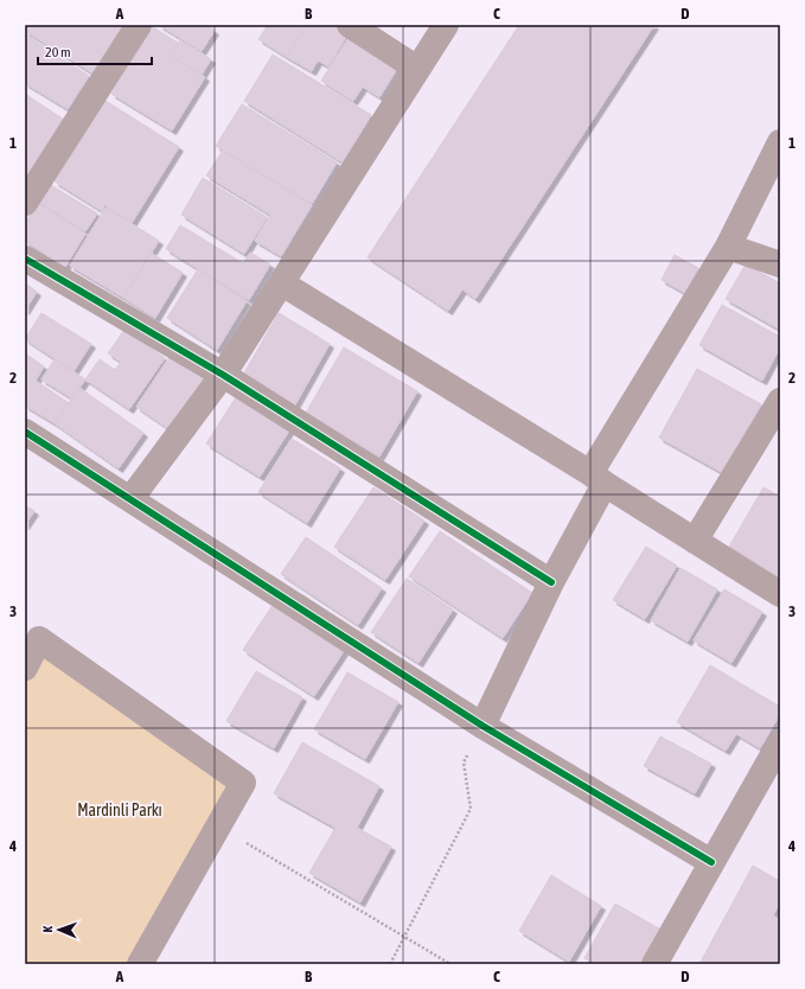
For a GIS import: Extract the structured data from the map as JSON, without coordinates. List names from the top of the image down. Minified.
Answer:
{"parks":["Mardinli Parkı"],"scale_bar":"20 m","north":"left","grid":{"columns":["A","B","C","D"],"rows":["1","2","3","4"]}}
